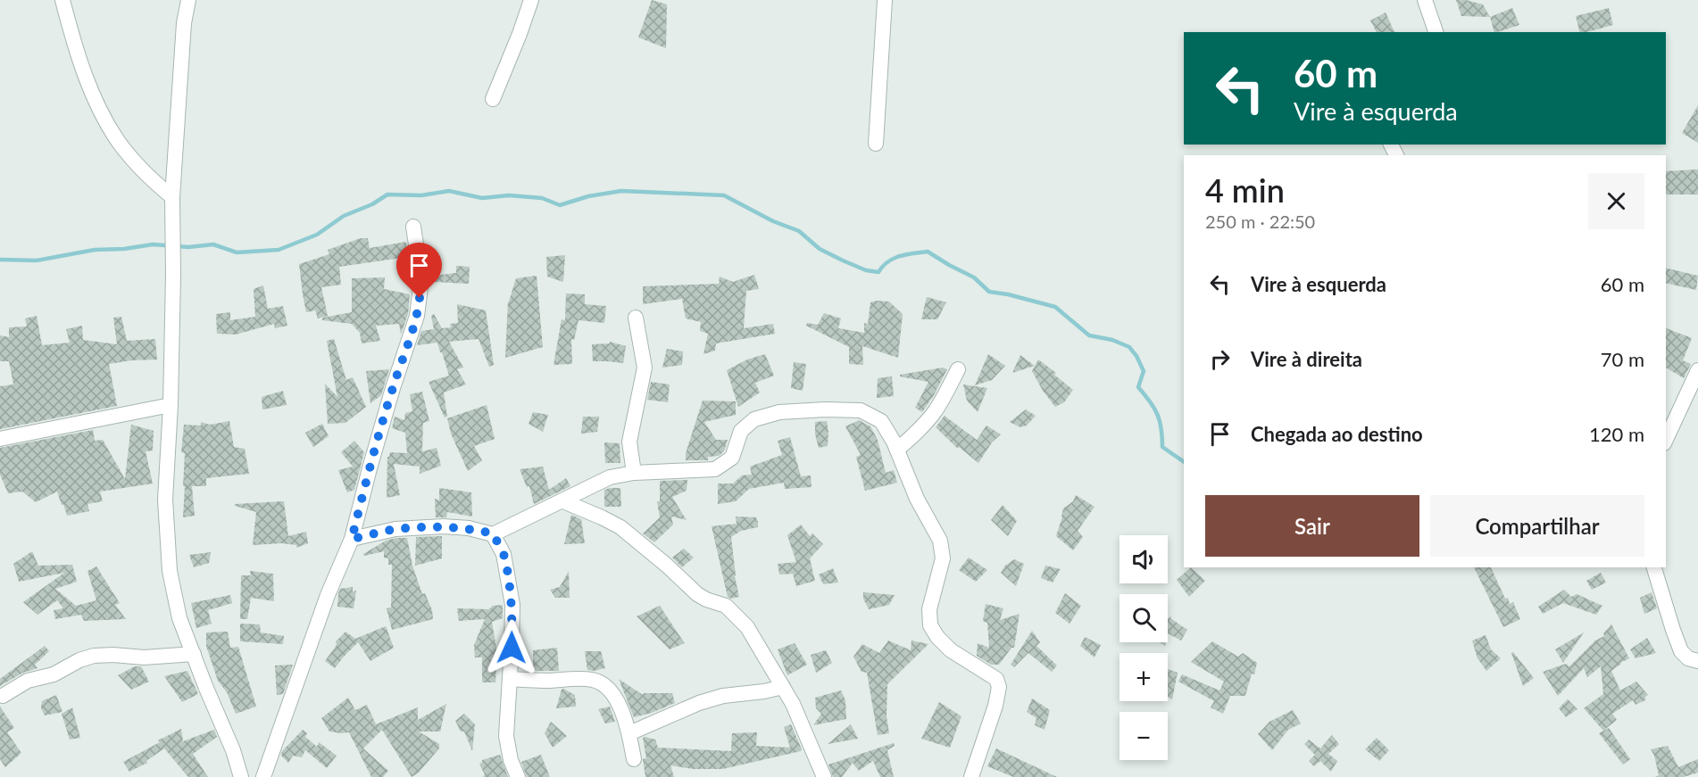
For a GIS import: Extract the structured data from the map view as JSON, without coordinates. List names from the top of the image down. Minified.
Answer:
{"page":{"turn":["60 m","Vire à esquerda"],"heading":["4 min","250 m · 22:50"],"list":[{"name":"Vire à esquerda","value":"60 m"},{"name":"Vire à direita","value":"70 m"},{"name":"Chegada ao destino","value":"120 m"}],"buttons":["Sair","Compartilhar"],"map_buttons":["+","−"]}}
